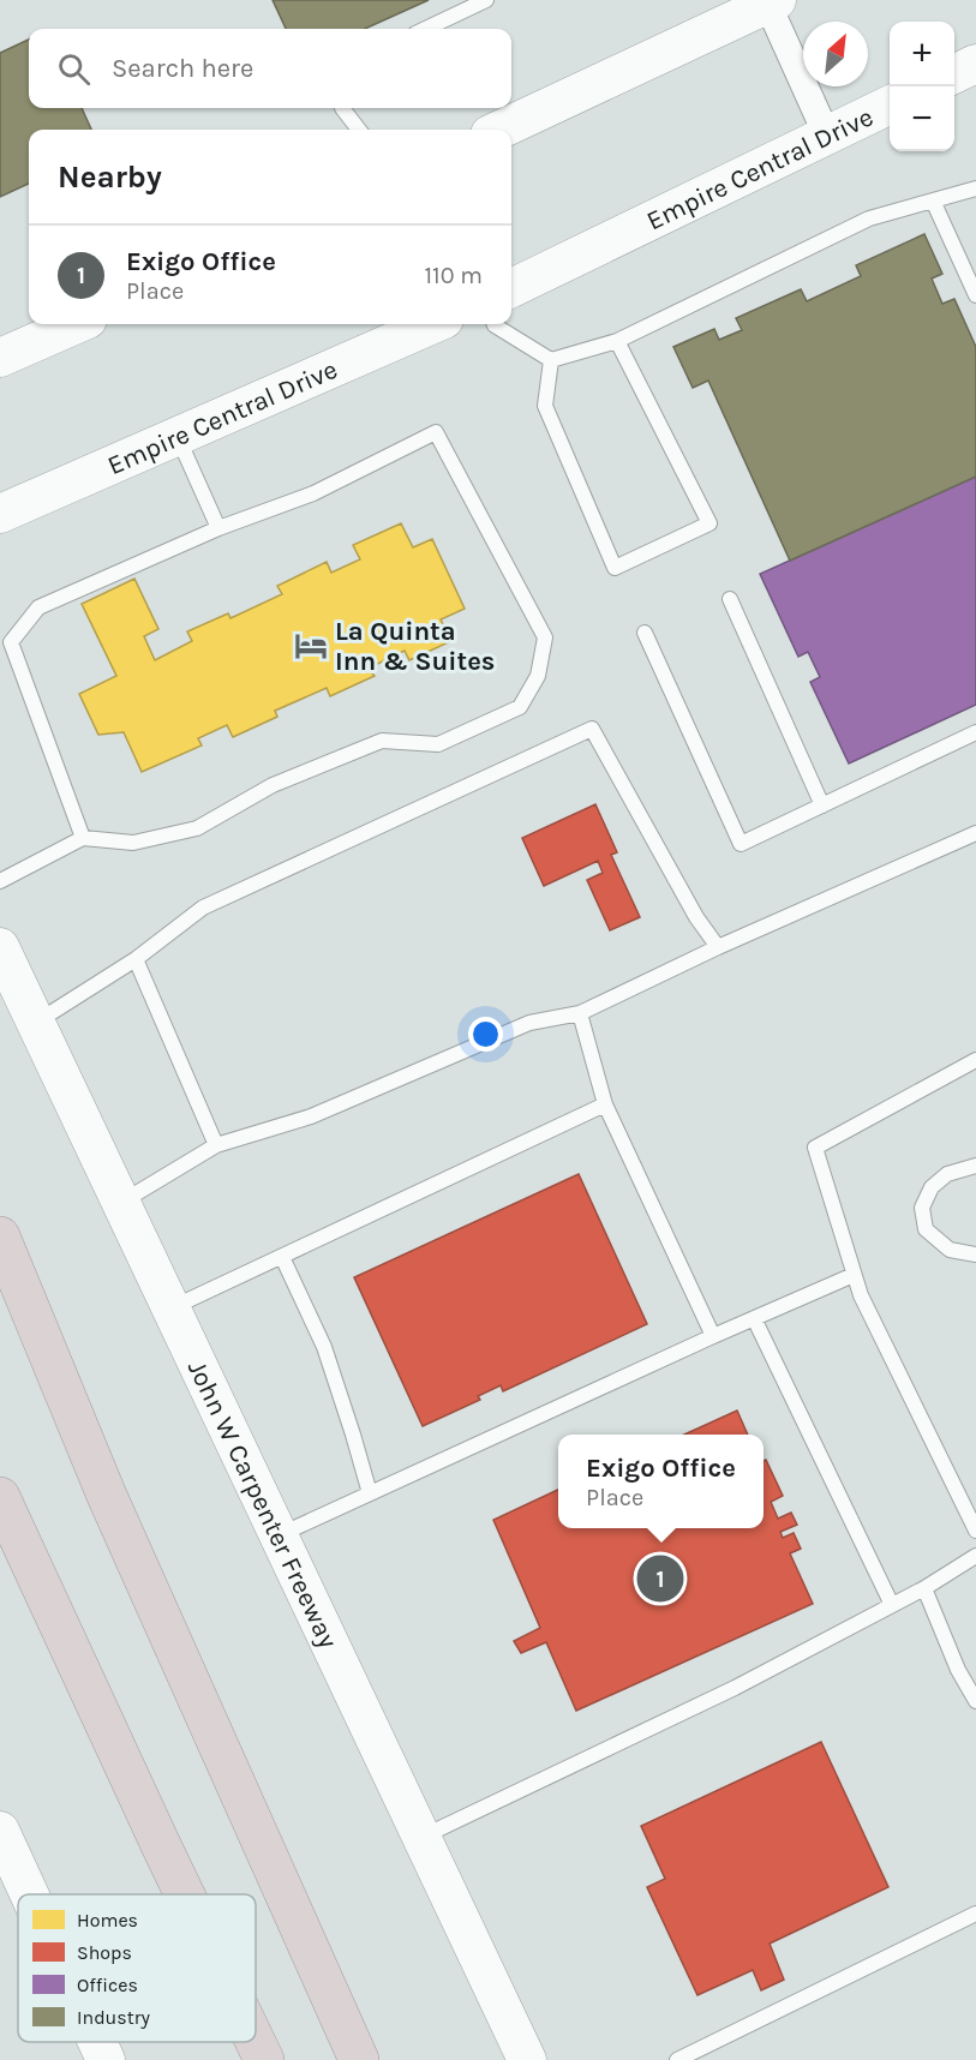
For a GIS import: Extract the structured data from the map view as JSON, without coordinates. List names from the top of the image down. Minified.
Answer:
{"streets":{"main road":["Empire Central Drive","John W Carpenter Freeway"]},"places":{"hotel":["La Quinta Inn & Suites"]},"legend":["Homes","Shops","Offices","Industry"],"north":"top right","page":{"map_buttons":["+","−"],"search":"Search here","heading":"Nearby","list":[{"mark":"1","name":"Exigo Office","note":"Place","value":"110 m"}],"popup":["Exigo Office","Place"],"pins":"1"}}
